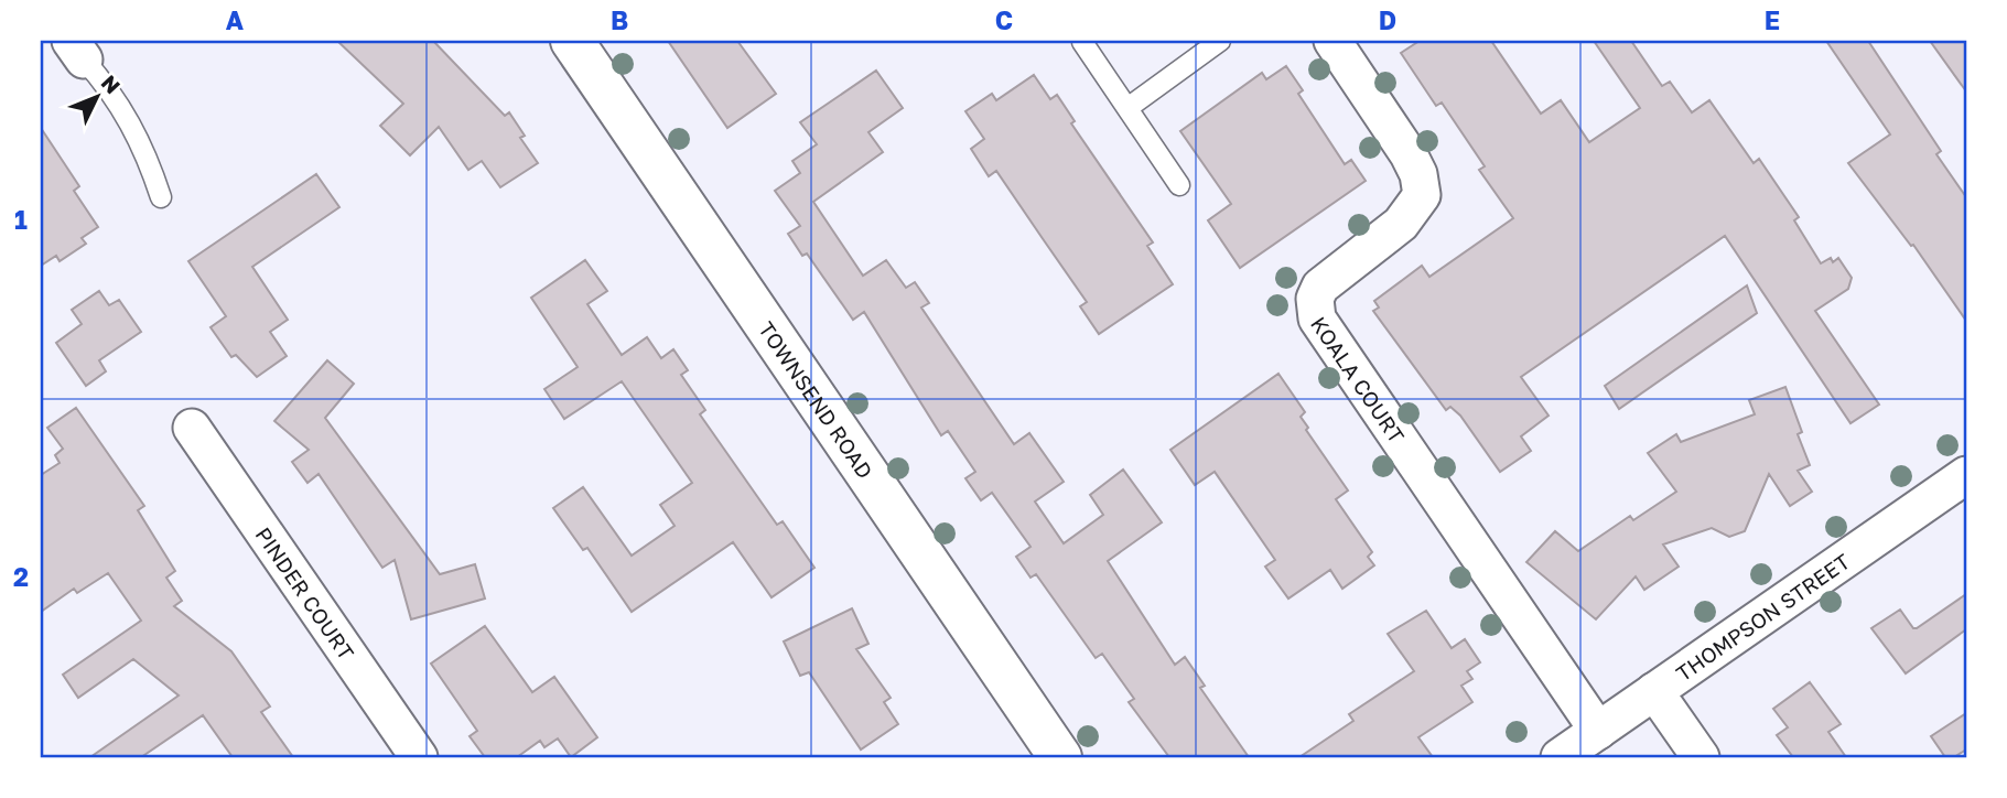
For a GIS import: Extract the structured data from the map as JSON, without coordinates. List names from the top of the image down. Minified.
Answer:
{"streets":{"main road":["TOWNSEND ROAD"],"street":["KOALA COURT","PINDER COURT","THOMPSON STREET"]},"crossings":[["KOALA COURT","THOMPSON STREET"]],"north":"top right","grid":{"columns":["A","B","C","D","E"],"rows":["1","2"]}}
